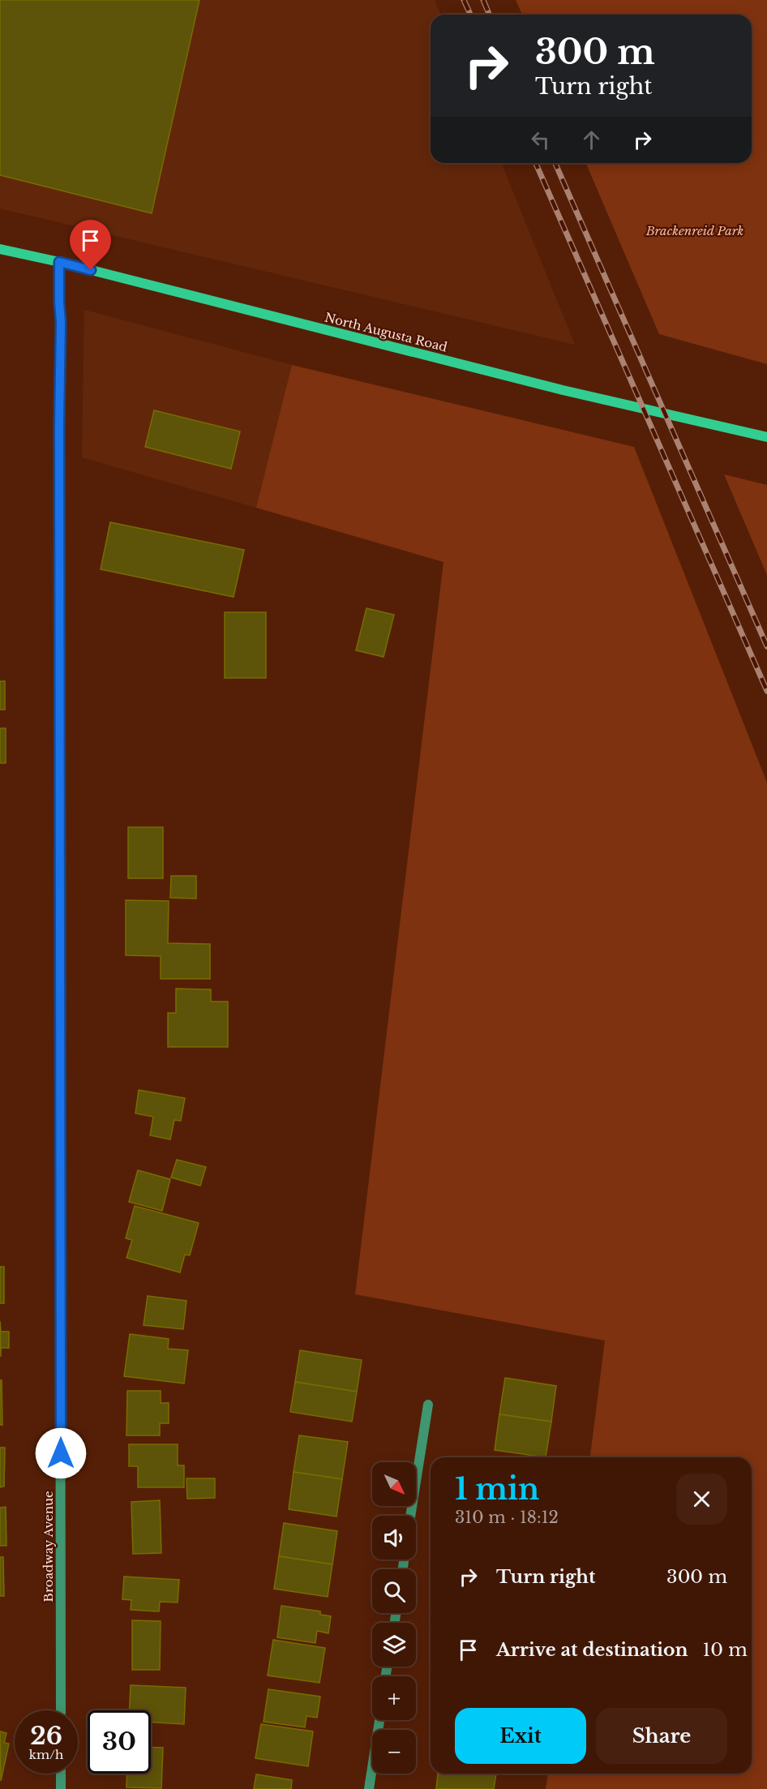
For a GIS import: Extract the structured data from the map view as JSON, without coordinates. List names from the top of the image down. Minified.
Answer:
{"streets":{"main road":["North Augusta Road"],"street":["Broadway Avenue"]},"crossings":[["North Augusta Road","Broadway Avenue"]],"parks":["Brackenreid Park"],"north":"bottom right","page":{"turn":["300 m","Turn right"],"heading":["1 min","310 m · 18:12"],"map_buttons":["+","−"],"list":[{"name":"Turn right","value":"300 m"},{"name":"Arrive at destination","value":"10 m"}],"buttons":["Exit","Share"],"speed":"26 km/h","limit":"30"}}
